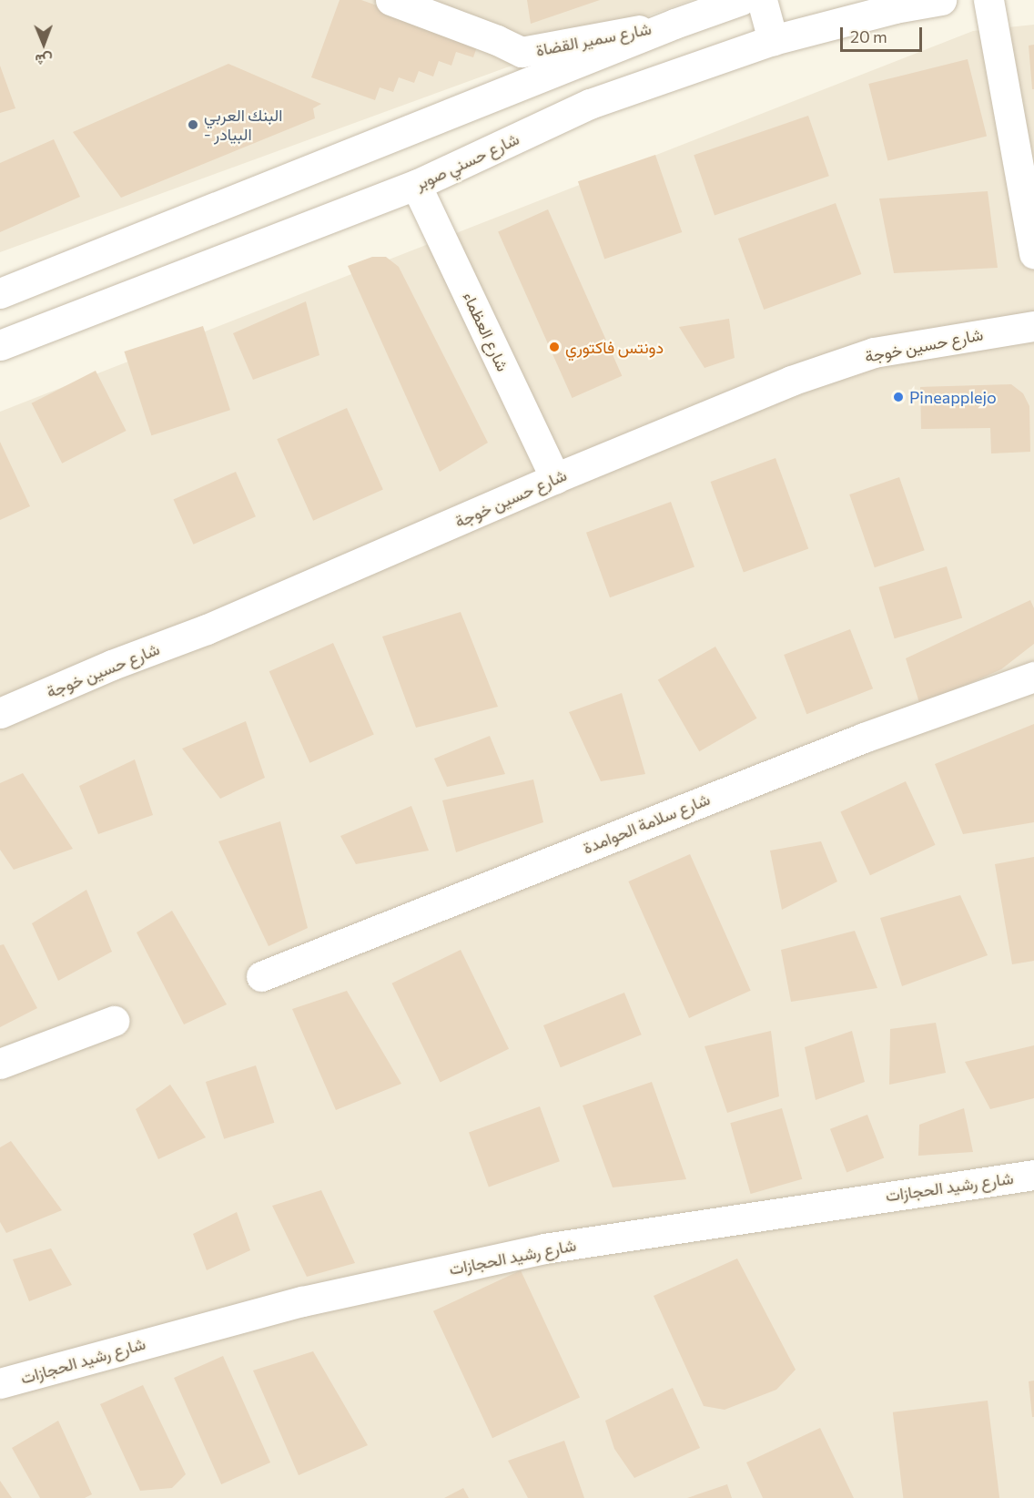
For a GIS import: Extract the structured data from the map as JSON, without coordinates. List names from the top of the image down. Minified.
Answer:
{"streets":{"street":["شارع سمير القضاة","شارع حسني صوبر","شارع العظماء","شارع حسين خوجة","شارع سلامة الحوامدة","شارع رشيد الحجازات"]},"crossings":[["شارع حسني صوبر","شارع العظماء"],["شارع العظماء","شارع حسين خوجة"]],"places":["البنك العربي - البيادر","دونتس فاكتوري","Pineapplejo"],"scale_bar":"20 m","north":"bottom"}
